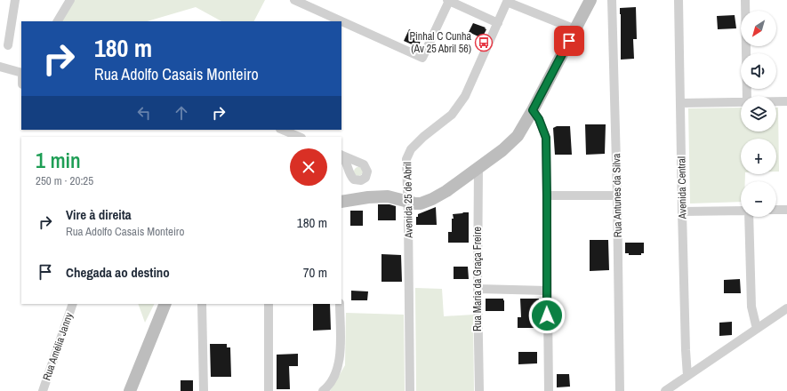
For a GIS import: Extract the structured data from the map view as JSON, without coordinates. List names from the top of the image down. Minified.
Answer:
{"streets":{"street":["Avenida Central","Rua Antunes da Silva","Avenida 25 de Abril","Rua Maria da Graça Freire","Rua Amélia Janny"]},"places":{"bus stop":["Pinhal C Cunha (Av 25 Abril 56)"]},"north":"bottom left","page":{"map_buttons":["+","−"],"turn":["180 m","Rua Adolfo Casais Monteiro"],"heading":["1 min","250 m · 20:25"],"list":[{"name":"Vire à direita","note":"Rua Adolfo Casais Monteiro","value":"180 m"},{"name":"Chegada ao destino","value":"70 m"}]}}
